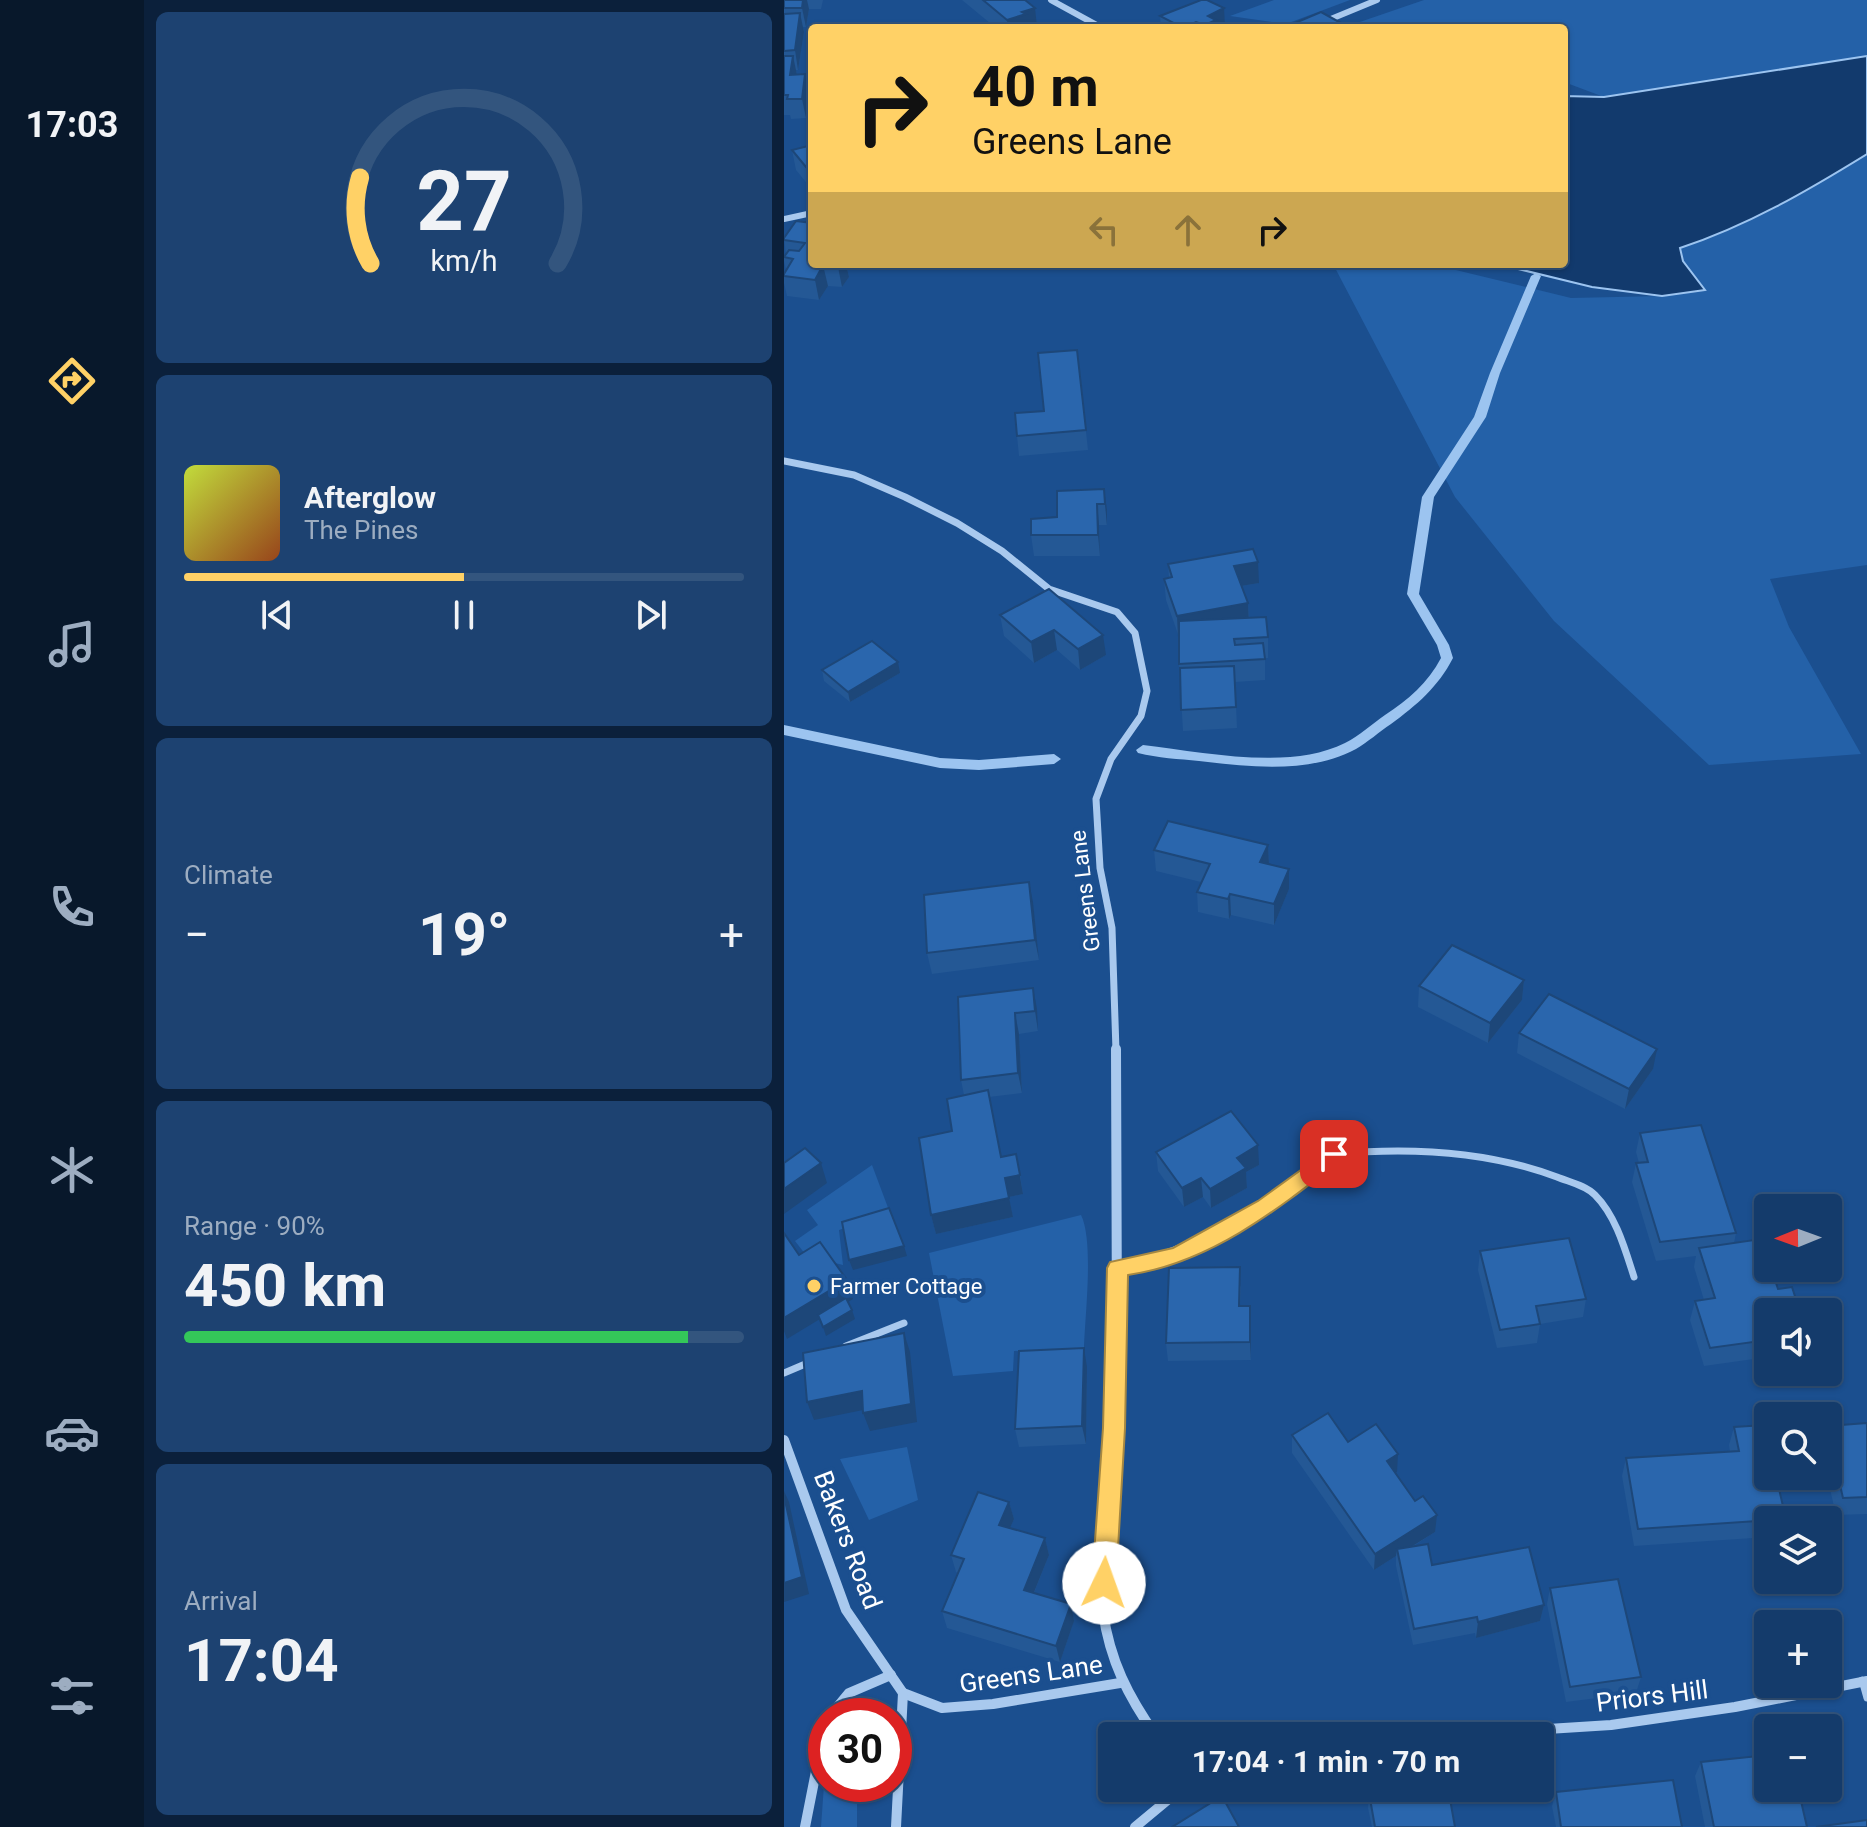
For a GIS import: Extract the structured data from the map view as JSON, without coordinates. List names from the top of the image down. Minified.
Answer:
{"streets":{"street":["Greens Lane","Bakers Road","Priors Hill"]},"crossings":[["Greens Lane","Bakers Road"]],"places":["Farmer Cottage"],"north":"left","page":{"tabs":"17:03","turn":["40 m","Greens Lane"],"song":["Afterglow","The Pines"],"tile":["Climate",["Range · 90%","450 km"],["Arrival","17:04"]],"heat":["−","19°","+"],"map_buttons":["+","−"],"limit":"30","trip":"17:04 · 1 min · 70 m","gauge":["27","km/h"]}}
